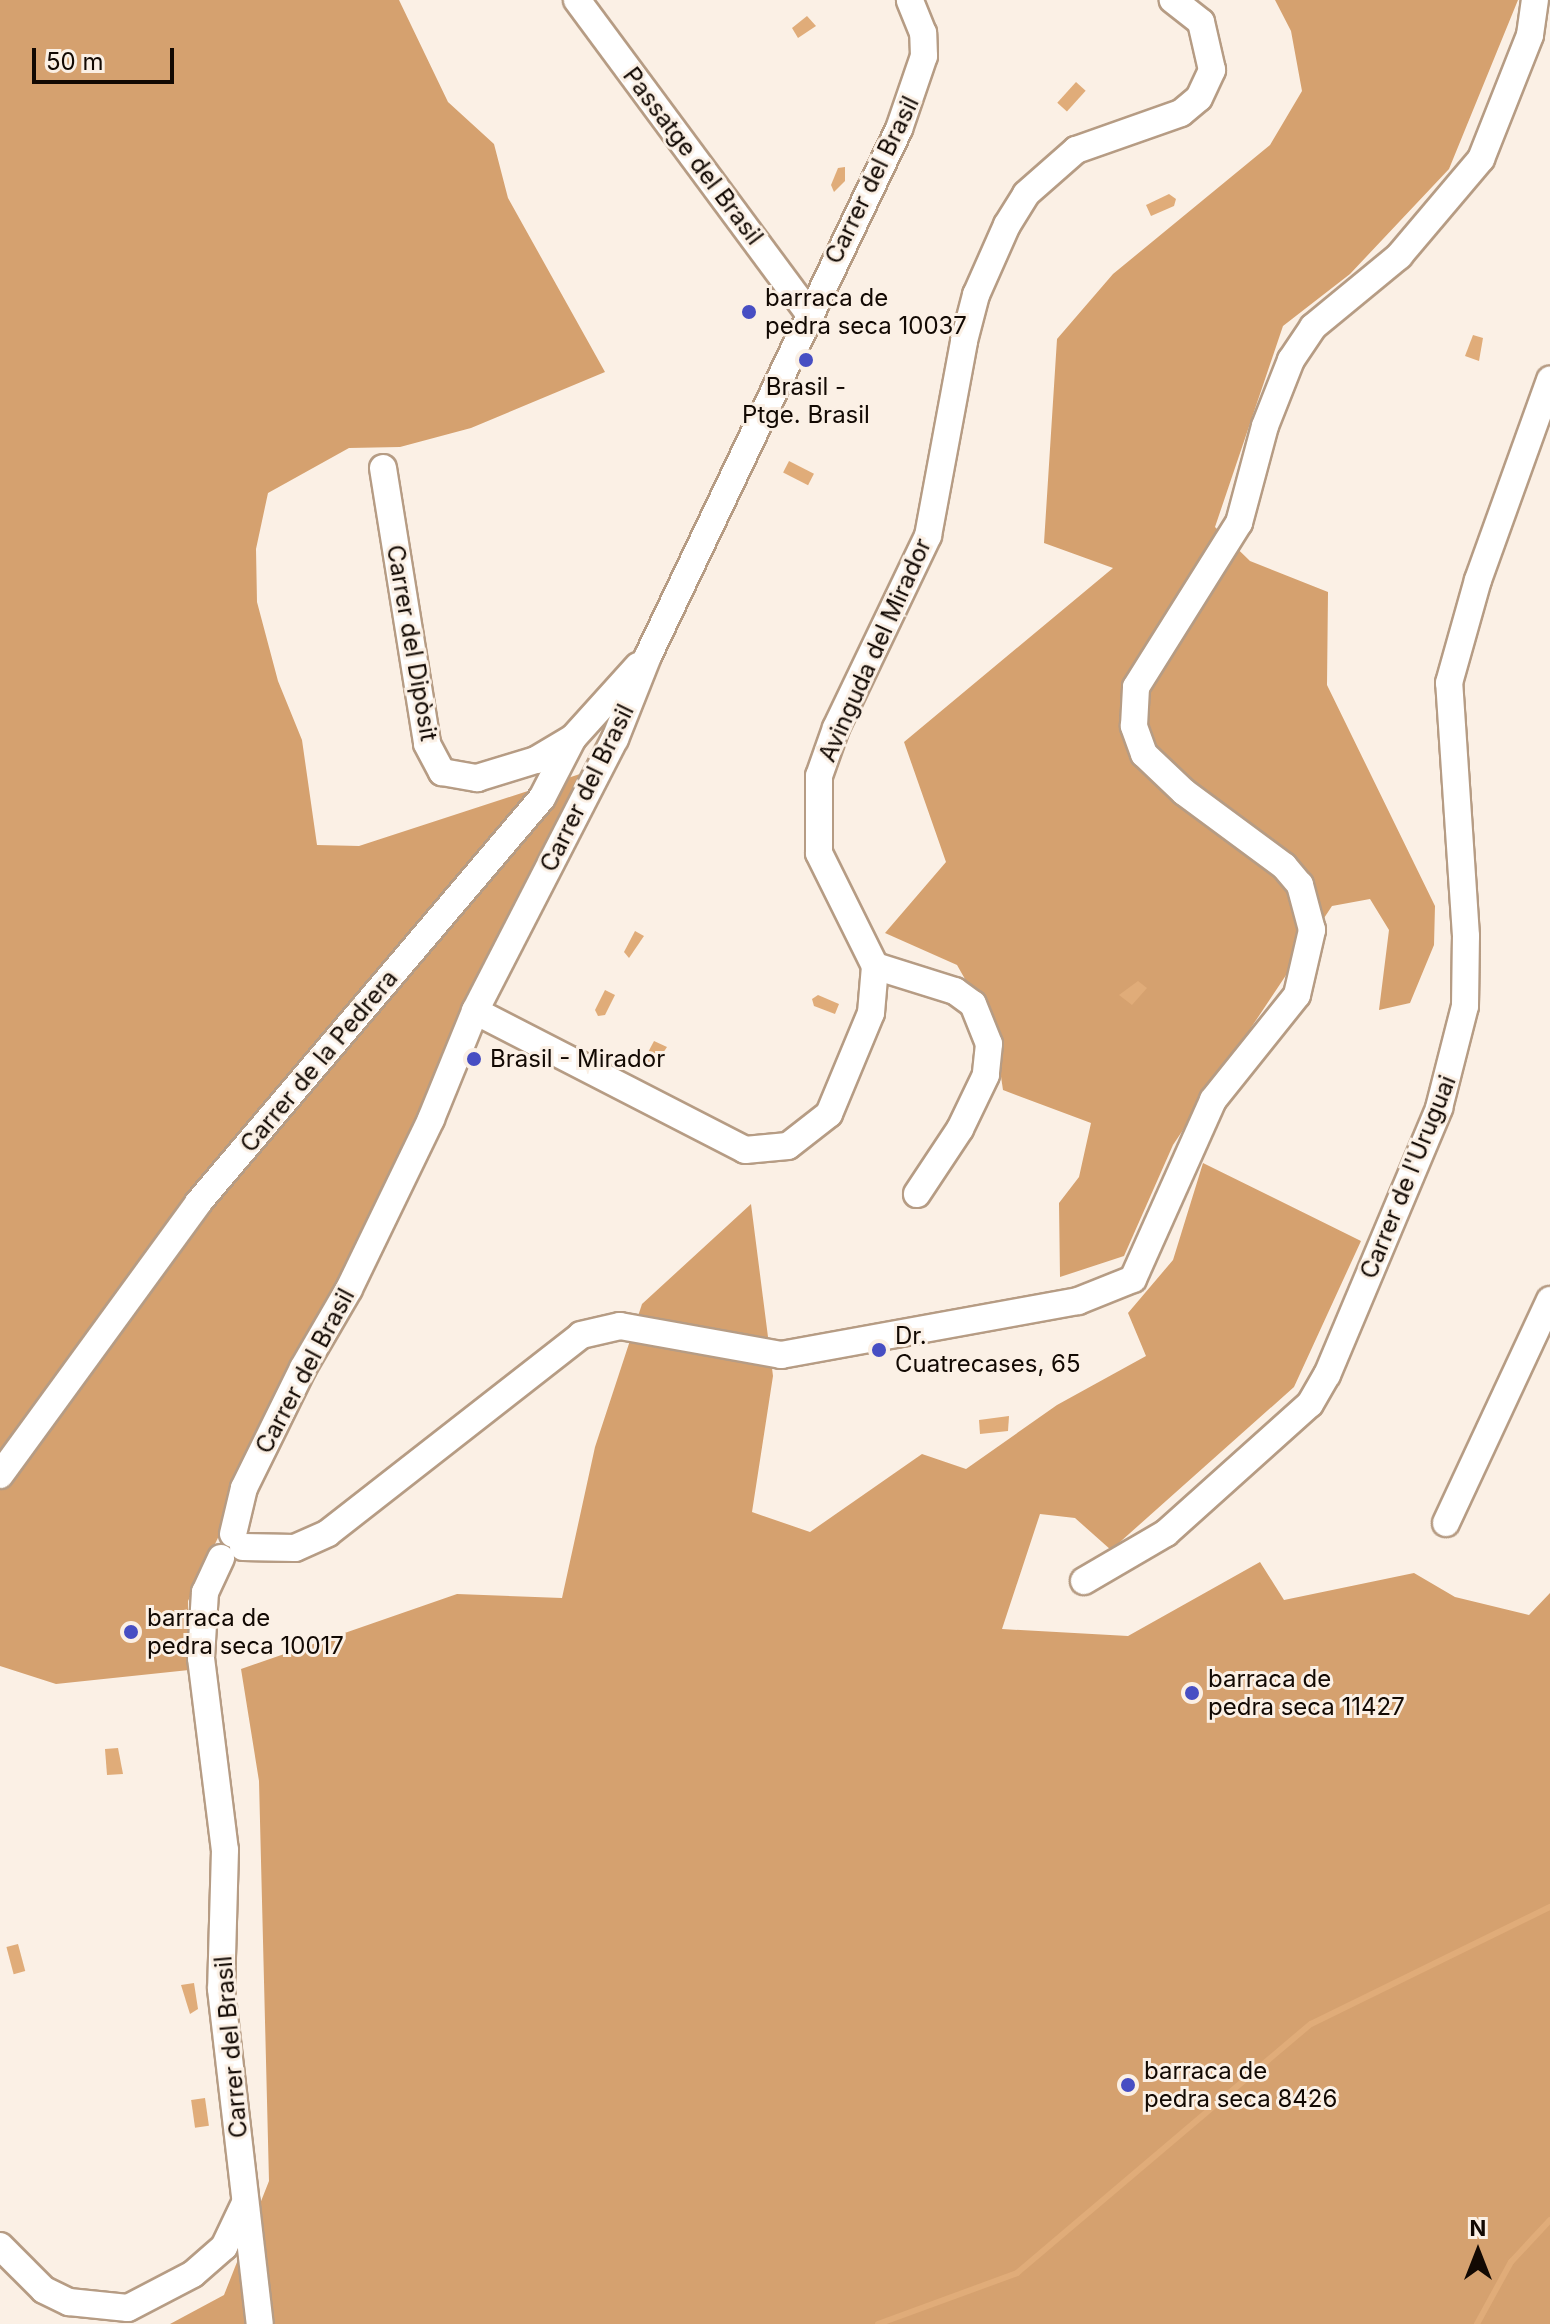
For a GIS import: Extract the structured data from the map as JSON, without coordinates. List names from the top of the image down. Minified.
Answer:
{"streets":{"street":["Passatge del Brasil","Carrer del Brasil","Carrer del Dipòsit","Avinguda del Mirador","Carrer de la Pedrera","Carrer de l'Uruguai"]},"crossings":[["Passatge del Brasil","Carrer del Brasil"],["Carrer del Brasil","Carrer de la Pedrera"],["Carrer del Dipòsit","Carrer de la Pedrera"]],"places":["barraca de pedra seca 10037","Brasil - Ptge. Brasil","Brasil - Mirador","Dr. Cuatrecases, 65","barraca de pedra seca 10017","barraca de pedra seca 11427","barraca de pedra seca 8426"],"scale_bar":"50 m","north":"top"}
